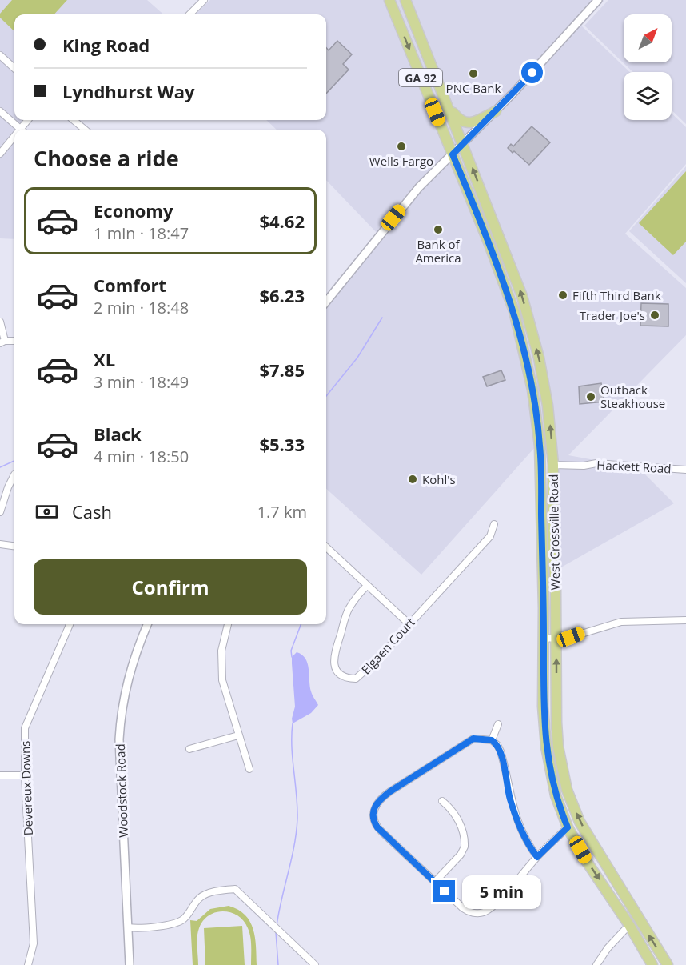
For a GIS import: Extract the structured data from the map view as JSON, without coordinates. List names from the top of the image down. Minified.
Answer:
{"streets":{"main road":["GA 92","West Crossville Road"],"street":["Hackett Road","Elgaen Court","Devereux Downs","Woodstock Road"]},"crossings":[["GA 92","West Crossville Road"],["Hackett Road","West Crossville Road"]],"places":["PNC Bank","Wells Fargo","Bank of America","Fifth Third Bank","Trader Joe's","Outback Steakhouse","Kohl's"],"north":"top right","page":{"banner":["King Road","Lyndhurst Way"],"heading":"Choose a ride","list":[{"name":"Economy","note":"1 min · 18:47","value":"$4.62"},{"name":"Comfort","note":"2 min · 18:48","value":"$6.23"},{"name":"XL","note":"3 min · 18:49","value":"$7.85"},{"name":"Black","note":"4 min · 18:50","value":"$5.33"}],"pay":["Cash","1.7 km"],"buttons":"Confirm","bubble":"5 min"}}
